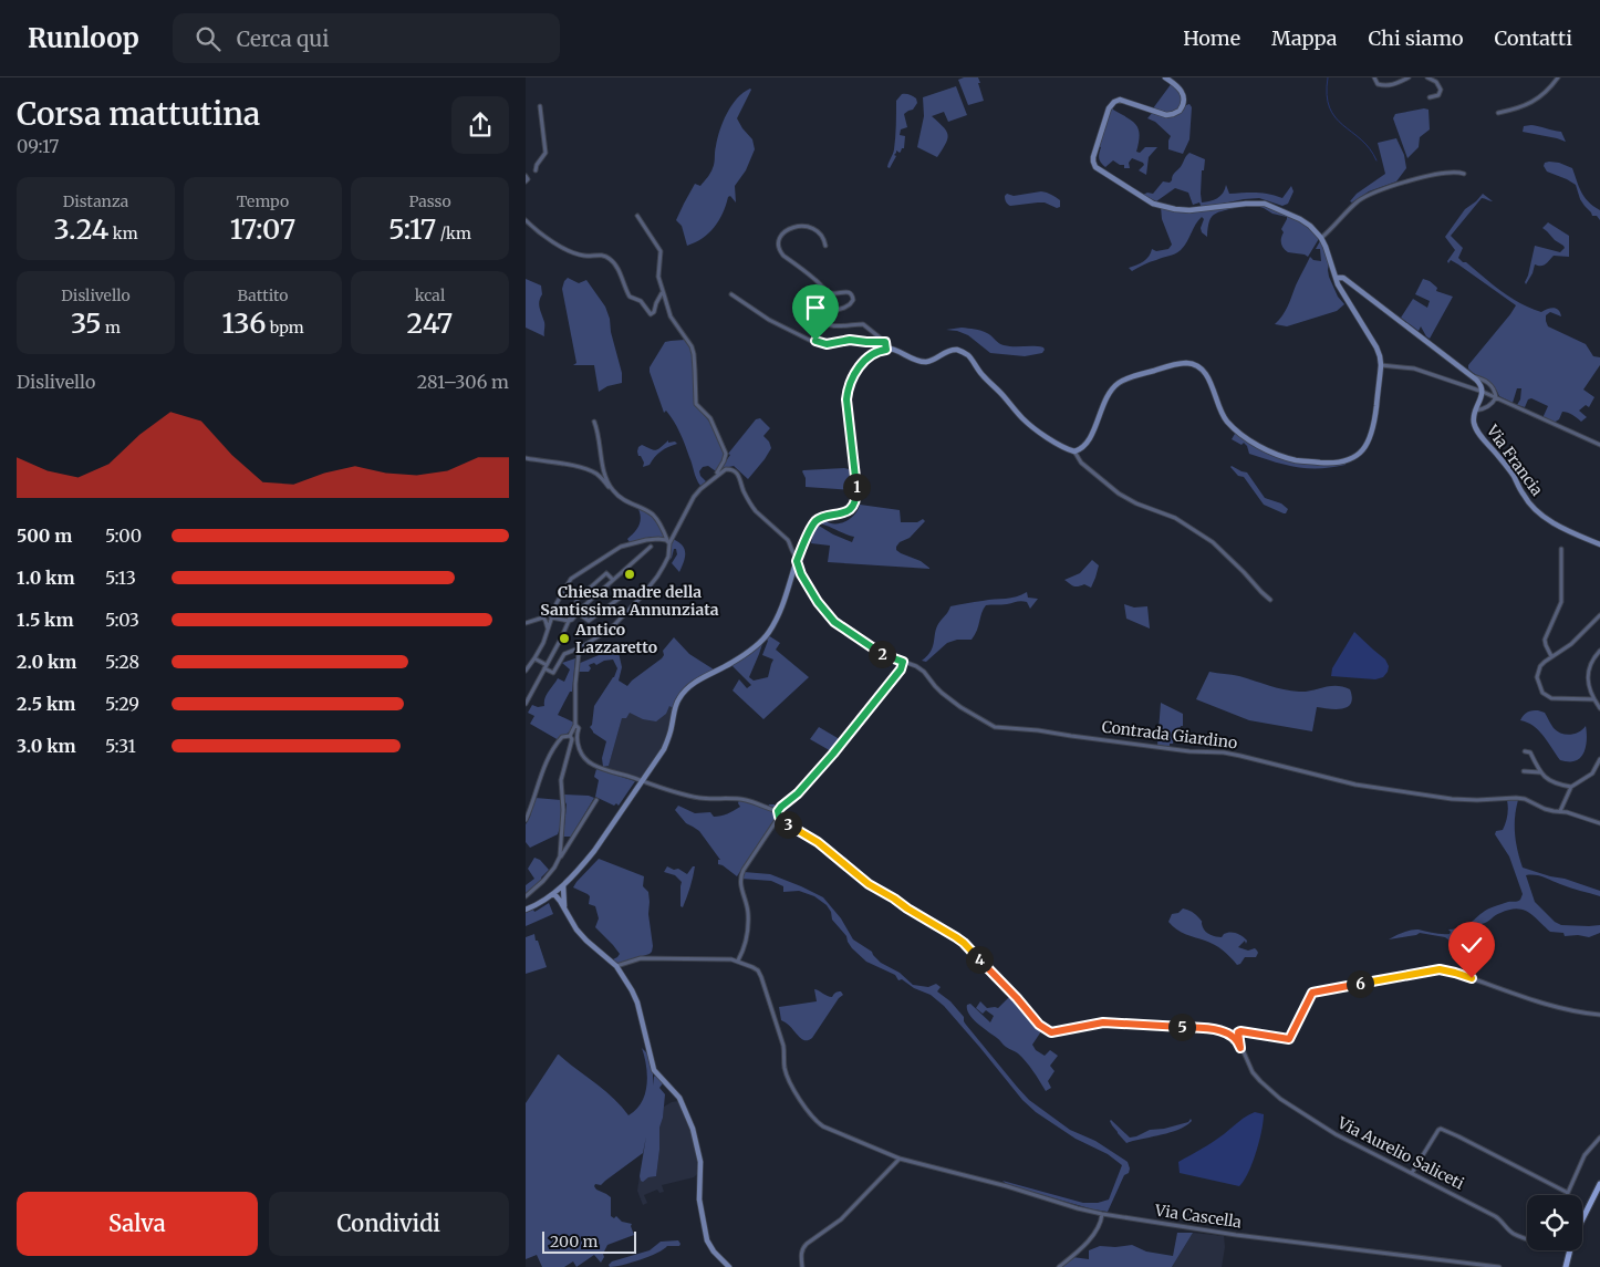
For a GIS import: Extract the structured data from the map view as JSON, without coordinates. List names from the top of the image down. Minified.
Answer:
{"streets":{"main road":["Via Francia"],"street":["Contrada Giardino","Via Aurelio Saliceti","Via Cascella"]},"places":["Chiesa madre della Santissima Annunziata","Antico Lazzaretto"],"scale_bar":"200 m","page":{"header":"Runloop","search":"Cerca qui","nav":["Home","Mappa","Chi siamo","Contatti"],"heading":["Corsa mattutina","09:17"],"stats":[["Distanza","3.24 km"],["Tempo","17:07"],["Passo","5:17 /km"],["Dislivello","35 m"],["Battito","136 bpm"],["kcal","247"]],"chart":["Dislivello","281–306 m"],"pins":["1","2","3","4","6","5"],"list":[{"name":"500 m","note":"5:00"},{"name":"1.0 km","note":"5:13"},{"name":"1.5 km","note":"5:03"},{"name":"2.0 km","note":"5:28"},{"name":"2.5 km","note":"5:29"},{"name":"3.0 km","note":"5:31"}],"buttons":["Salva","Condividi"],"scale":"200 m"}}
